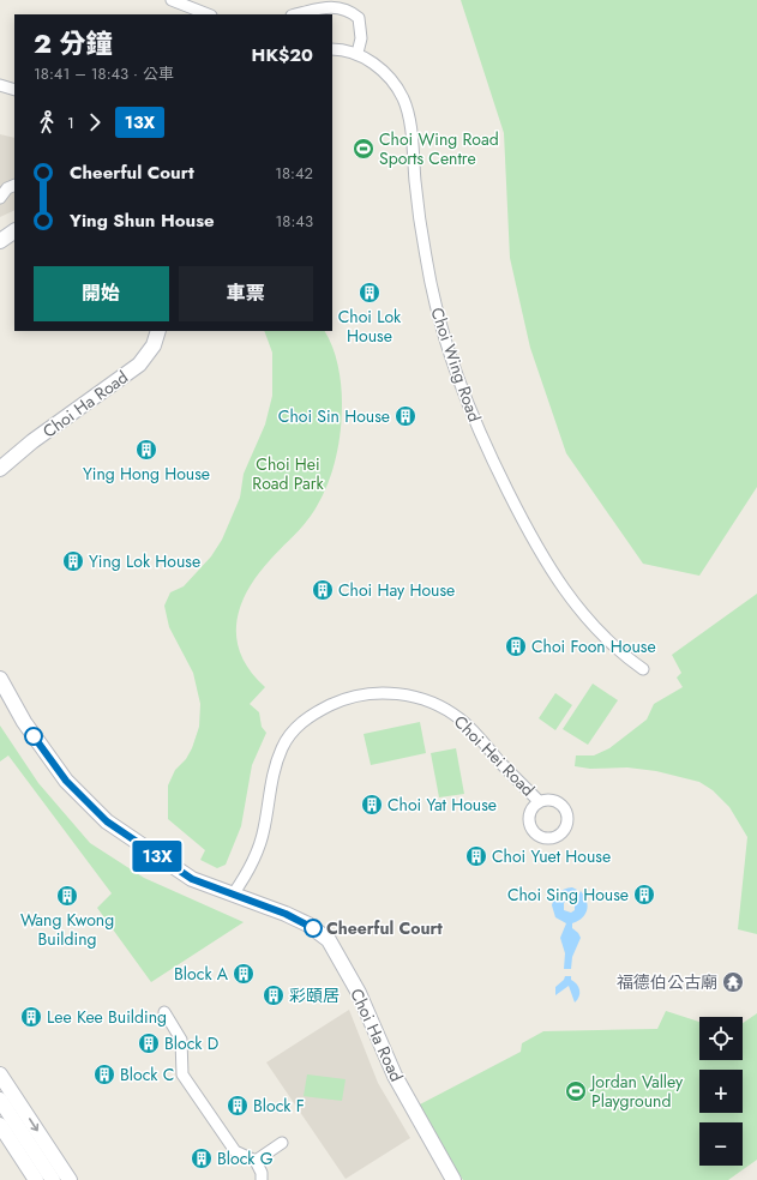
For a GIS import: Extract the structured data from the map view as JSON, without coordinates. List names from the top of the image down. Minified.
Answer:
{"streets":{"street":["Choi Wing Road","Choi Ha Road","Choi Hei Road"]},"crossings":[["Choi Ha Road","Choi Hei Road"]],"parks":["Choi Hei Road Park"],"places":{"sports":["Choi Wing Road Sports Centre","Jordan Valley Playground"],"building":["Choi Lok House","Choi Sin House","Ying Hong House","Ying Lok House","Choi Hay House","Choi Foon House","Choi Yat House","Choi Yuet House","Choi Sing House","Wang Kwong Building","Block A","彩頤居","Lee Kee Building","Block D","Block C","Block F","Block G"],"other":["Cheerful Court"],"temple":["福德伯公古廟"]},"lines":["bus line 13X"],"page":{"on_map":"13X","heading":["2 分鐘","18:41 – 18:43 · 公車","HK$20"],"legs":["1","13X"],"list":[{"name":"Cheerful Court","value":"18:42"},{"name":"Ying Shun House","value":"18:43"}],"buttons":["開始","車票"],"map_buttons":["+","−"]}}
